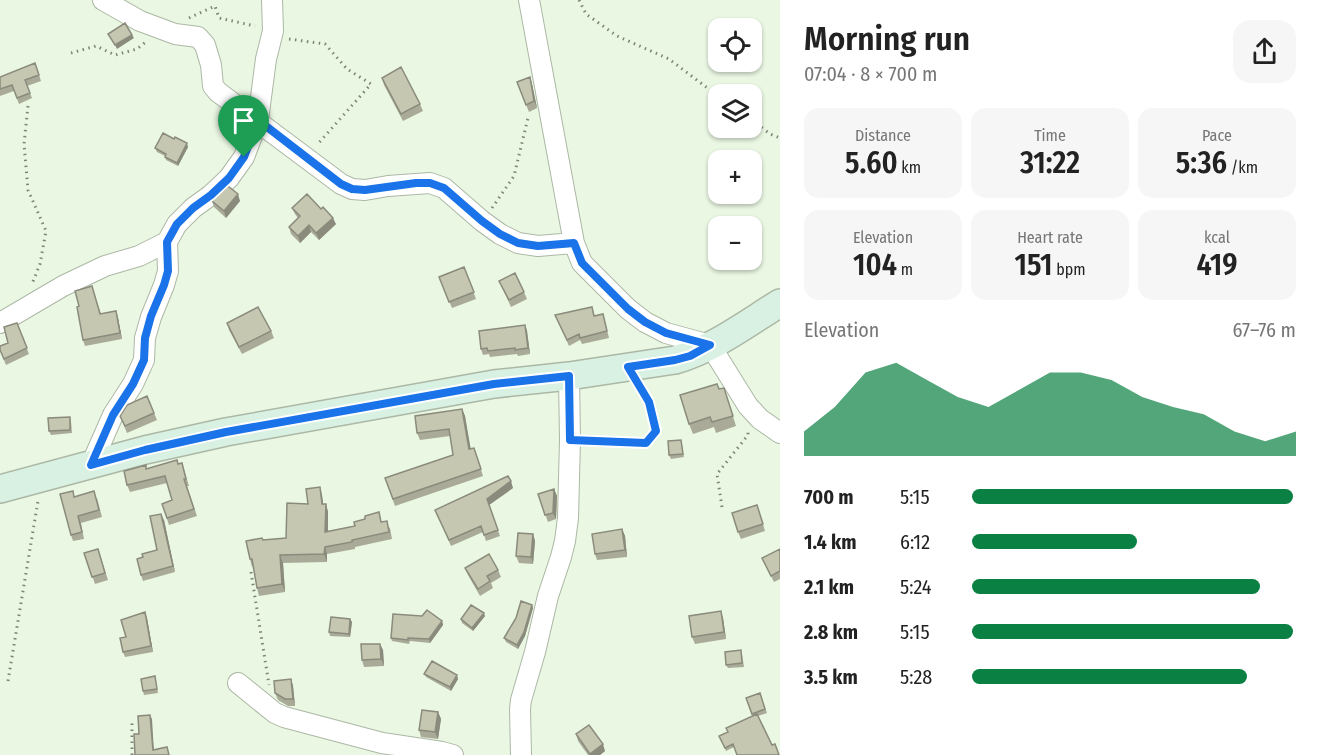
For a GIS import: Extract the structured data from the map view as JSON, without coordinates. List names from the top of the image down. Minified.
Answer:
{"page":{"heading":["Morning run","07:04 · 8 × 700 m"],"map_buttons":["+","−"],"stats":[["Distance","5.60 km"],["Time","31:22"],["Pace","5:36 /km"],["Elevation","104 m"],["Heart rate","151 bpm"],["kcal","419"]],"chart":["Elevation","67–76 m"],"list":[{"name":"700 m","note":"5:15"},{"name":"1.4 km","note":"6:12"},{"name":"2.1 km","note":"5:24"},{"name":"2.8 km","note":"5:15"},{"name":"3.5 km","note":"5:28"}]}}
